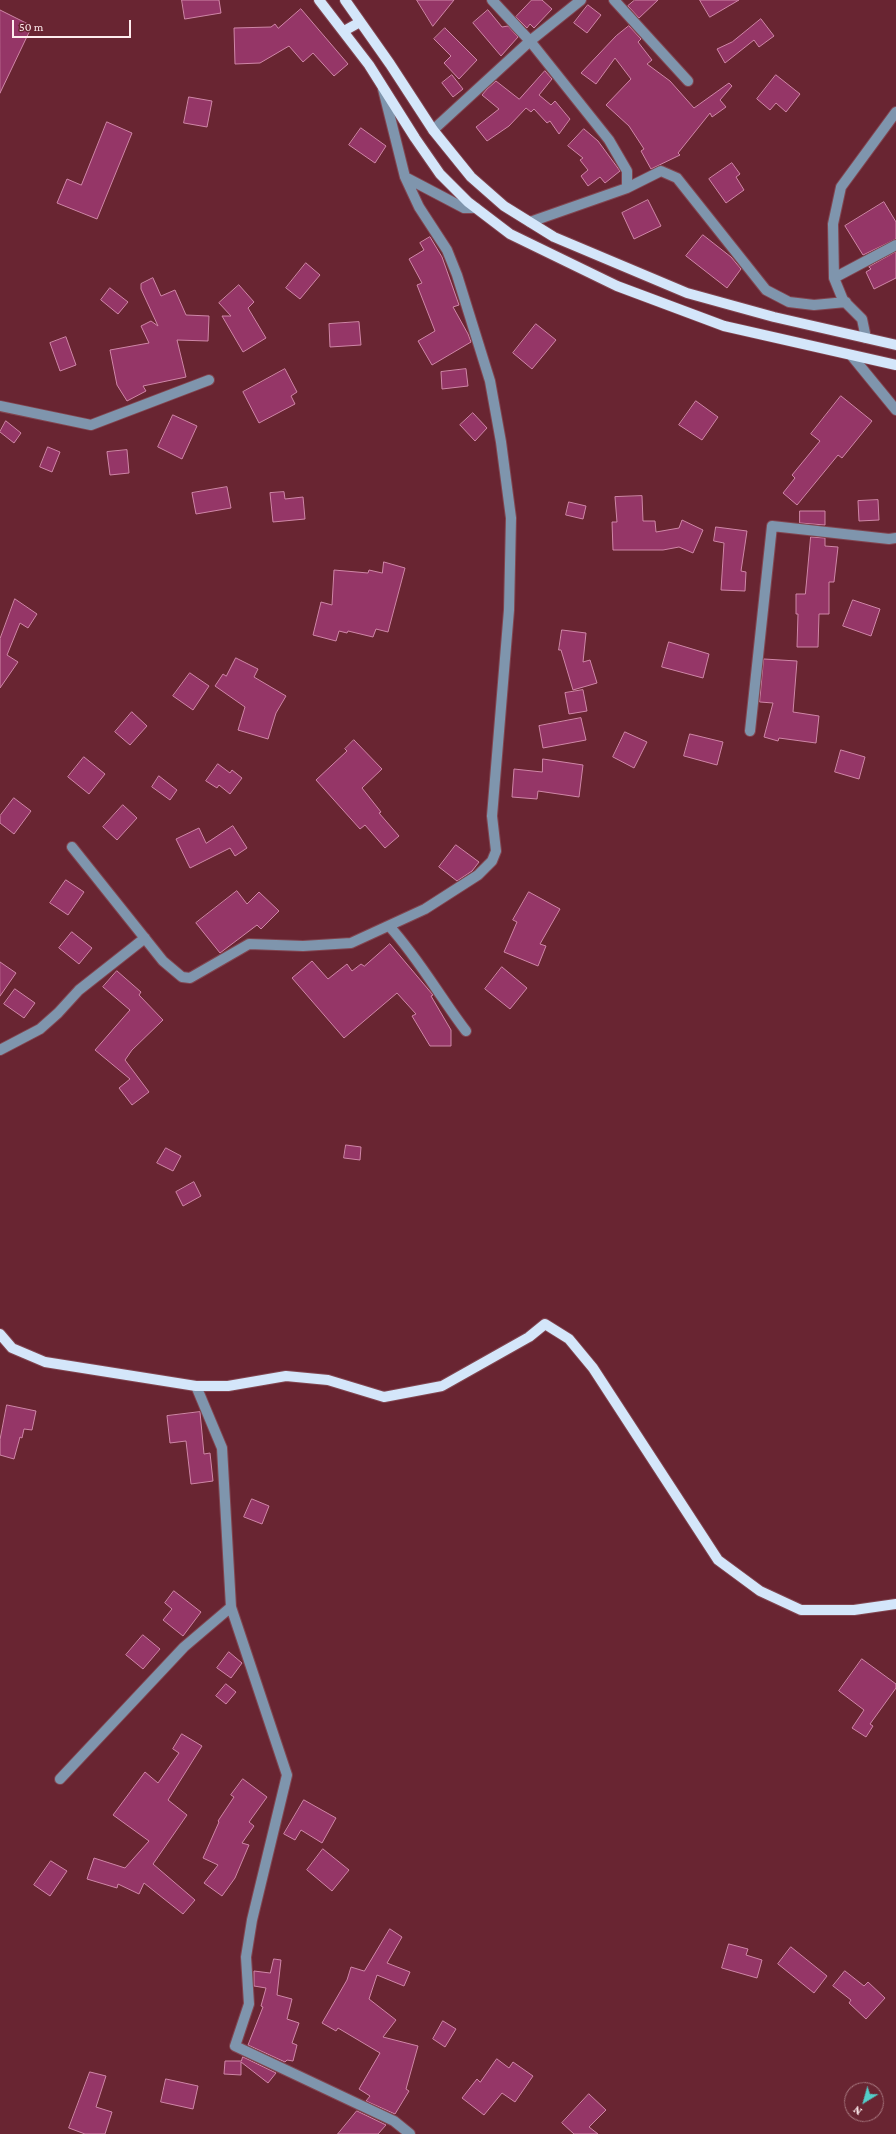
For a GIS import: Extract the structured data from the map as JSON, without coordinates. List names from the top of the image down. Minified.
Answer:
{"scale_bar":"50 m","north":"bottom left"}
